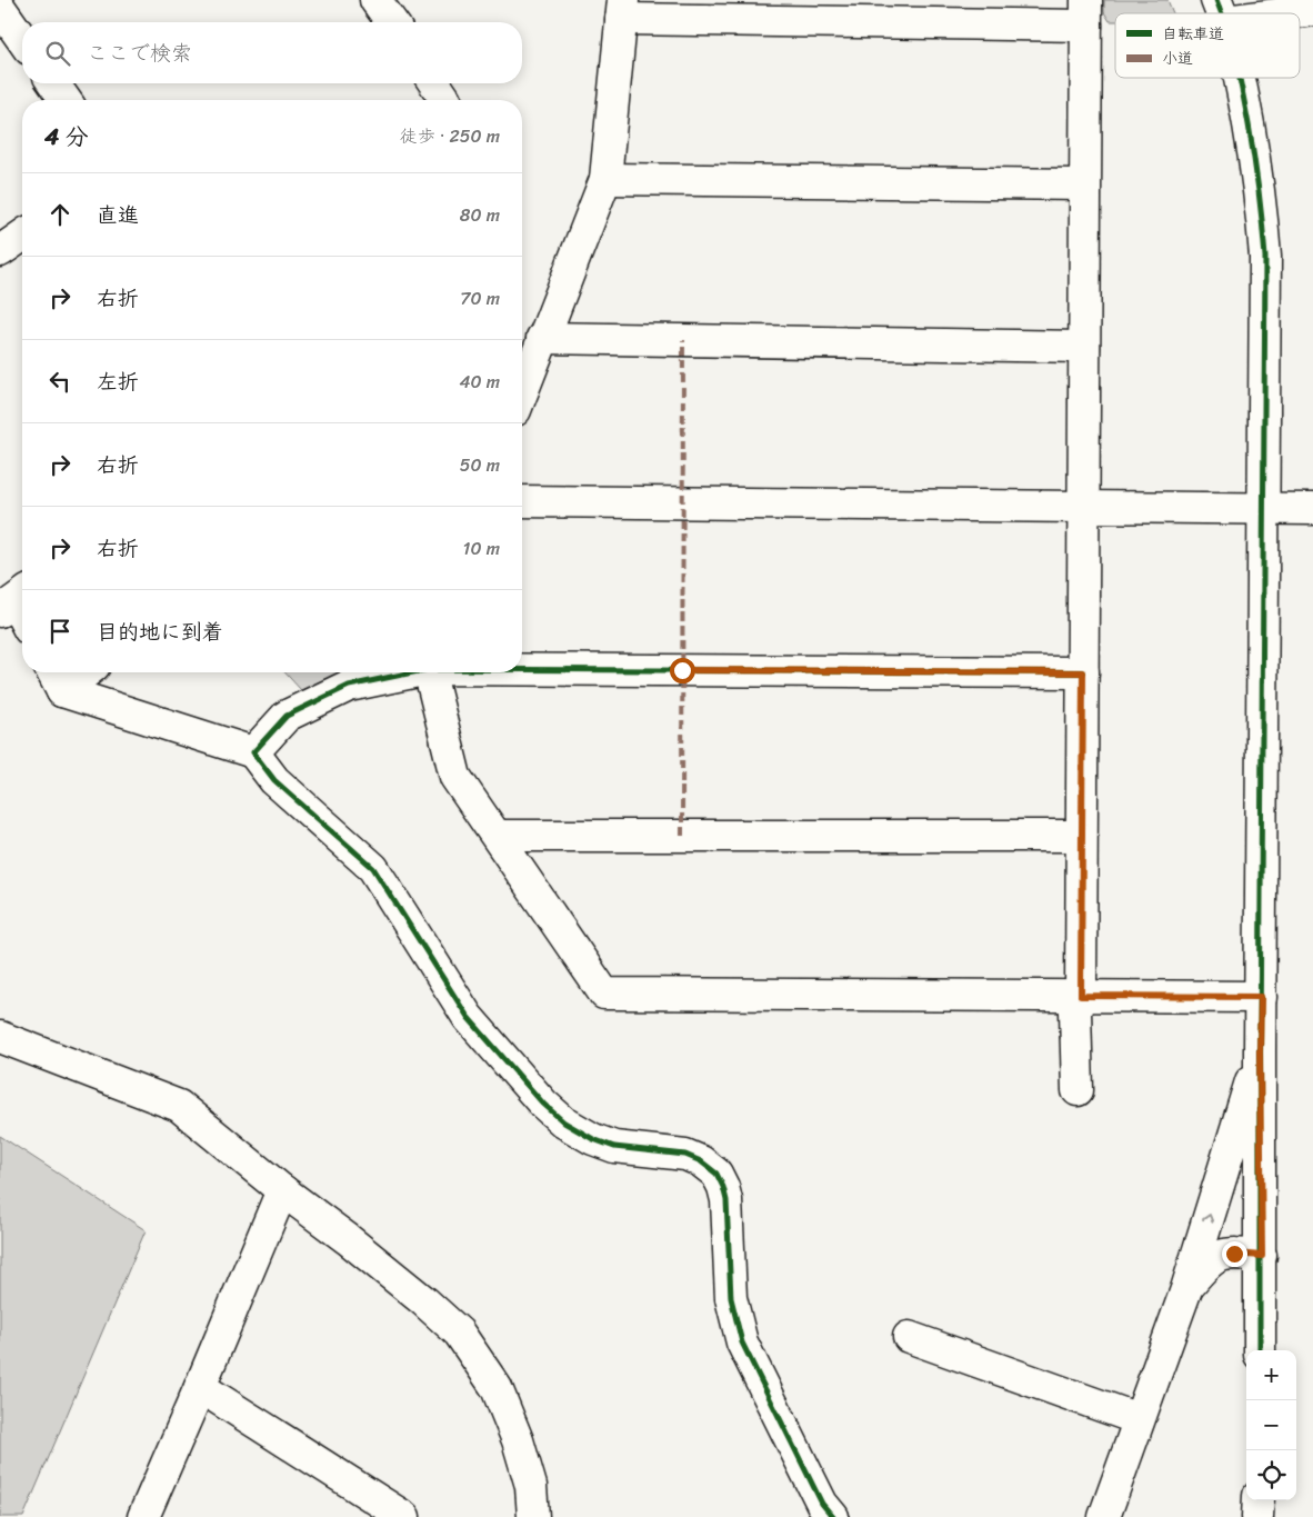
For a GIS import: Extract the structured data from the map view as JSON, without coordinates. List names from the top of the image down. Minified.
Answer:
{"legend":["自転車道","小道"],"page":{"search":"ここで検索","heading":["4 分","徒歩 · 250 m"],"list":[["直進","80 m"],["右折","70 m"],["左折","40 m"],["右折","50 m"],["右折","10 m"],"目的地に到着"],"map_buttons":["+","−"]}}
